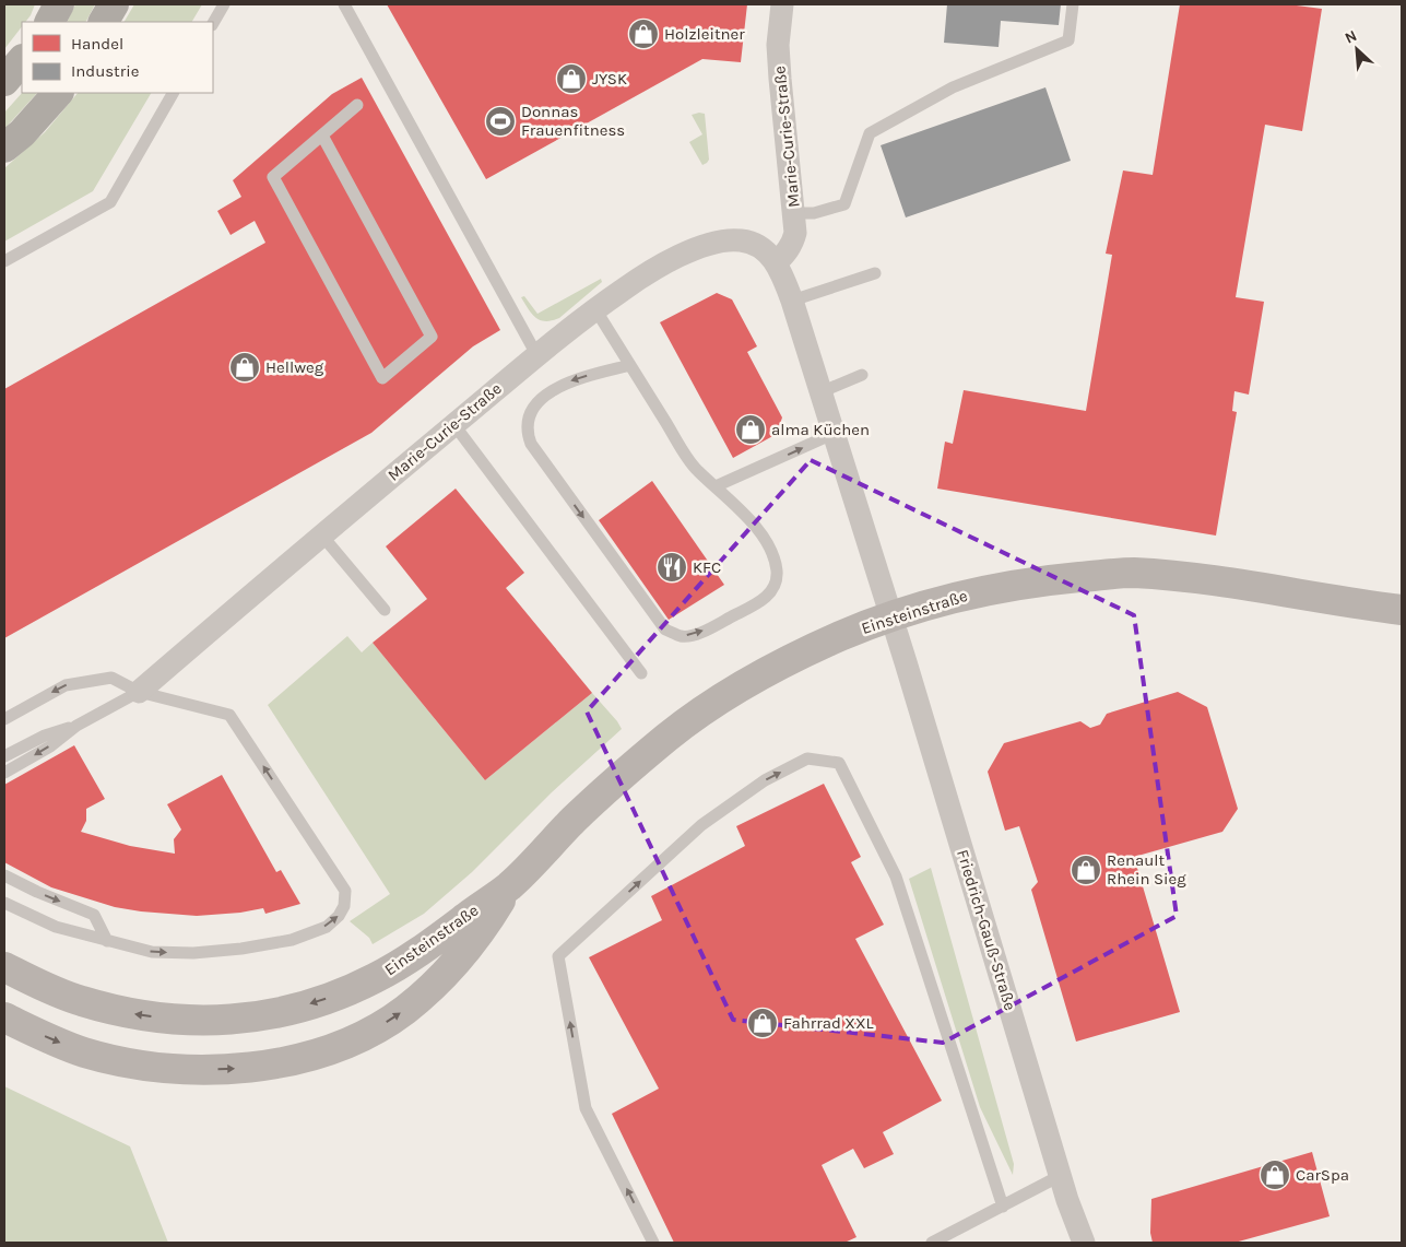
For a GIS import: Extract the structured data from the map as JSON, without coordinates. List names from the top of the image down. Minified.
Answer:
{"streets":{"street":["Marie-Curie-Straße","Einsteinstraße","Friedrich-Gauß-Straße"]},"crossings":[["Marie-Curie-Straße","Einsteinstraße"],["Marie-Curie-Straße","Friedrich-Gauß-Straße"],["Einsteinstraße","Friedrich-Gauß-Straße"]],"places":{"shop":["Holzleitner","JYSK","Hellweg","alma Küchen","Renault Rhein Sieg","Fahrrad XXL","CarSpa"],"sports":["Donnas Frauenfitness"],"restaurant":["KFC"]},"legend":["Handel","Industrie"],"north":"top left"}
